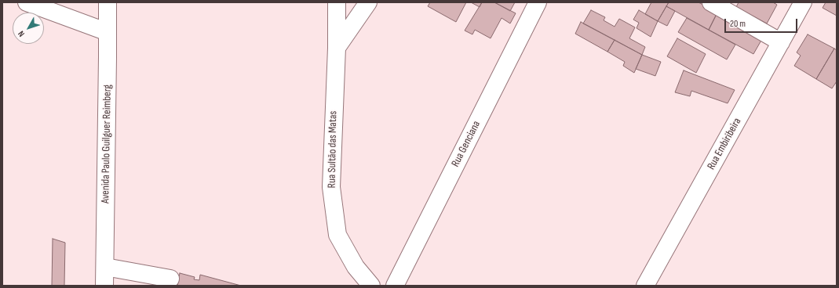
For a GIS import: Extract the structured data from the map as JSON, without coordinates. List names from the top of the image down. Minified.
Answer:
{"streets":{"street":["Avenida Paulo Guilguer Reimberg","Rua Genciana","Rua Embiribeira","Rua Sultão das Matas"]},"scale_bar":"20 m","north":"bottom left"}
